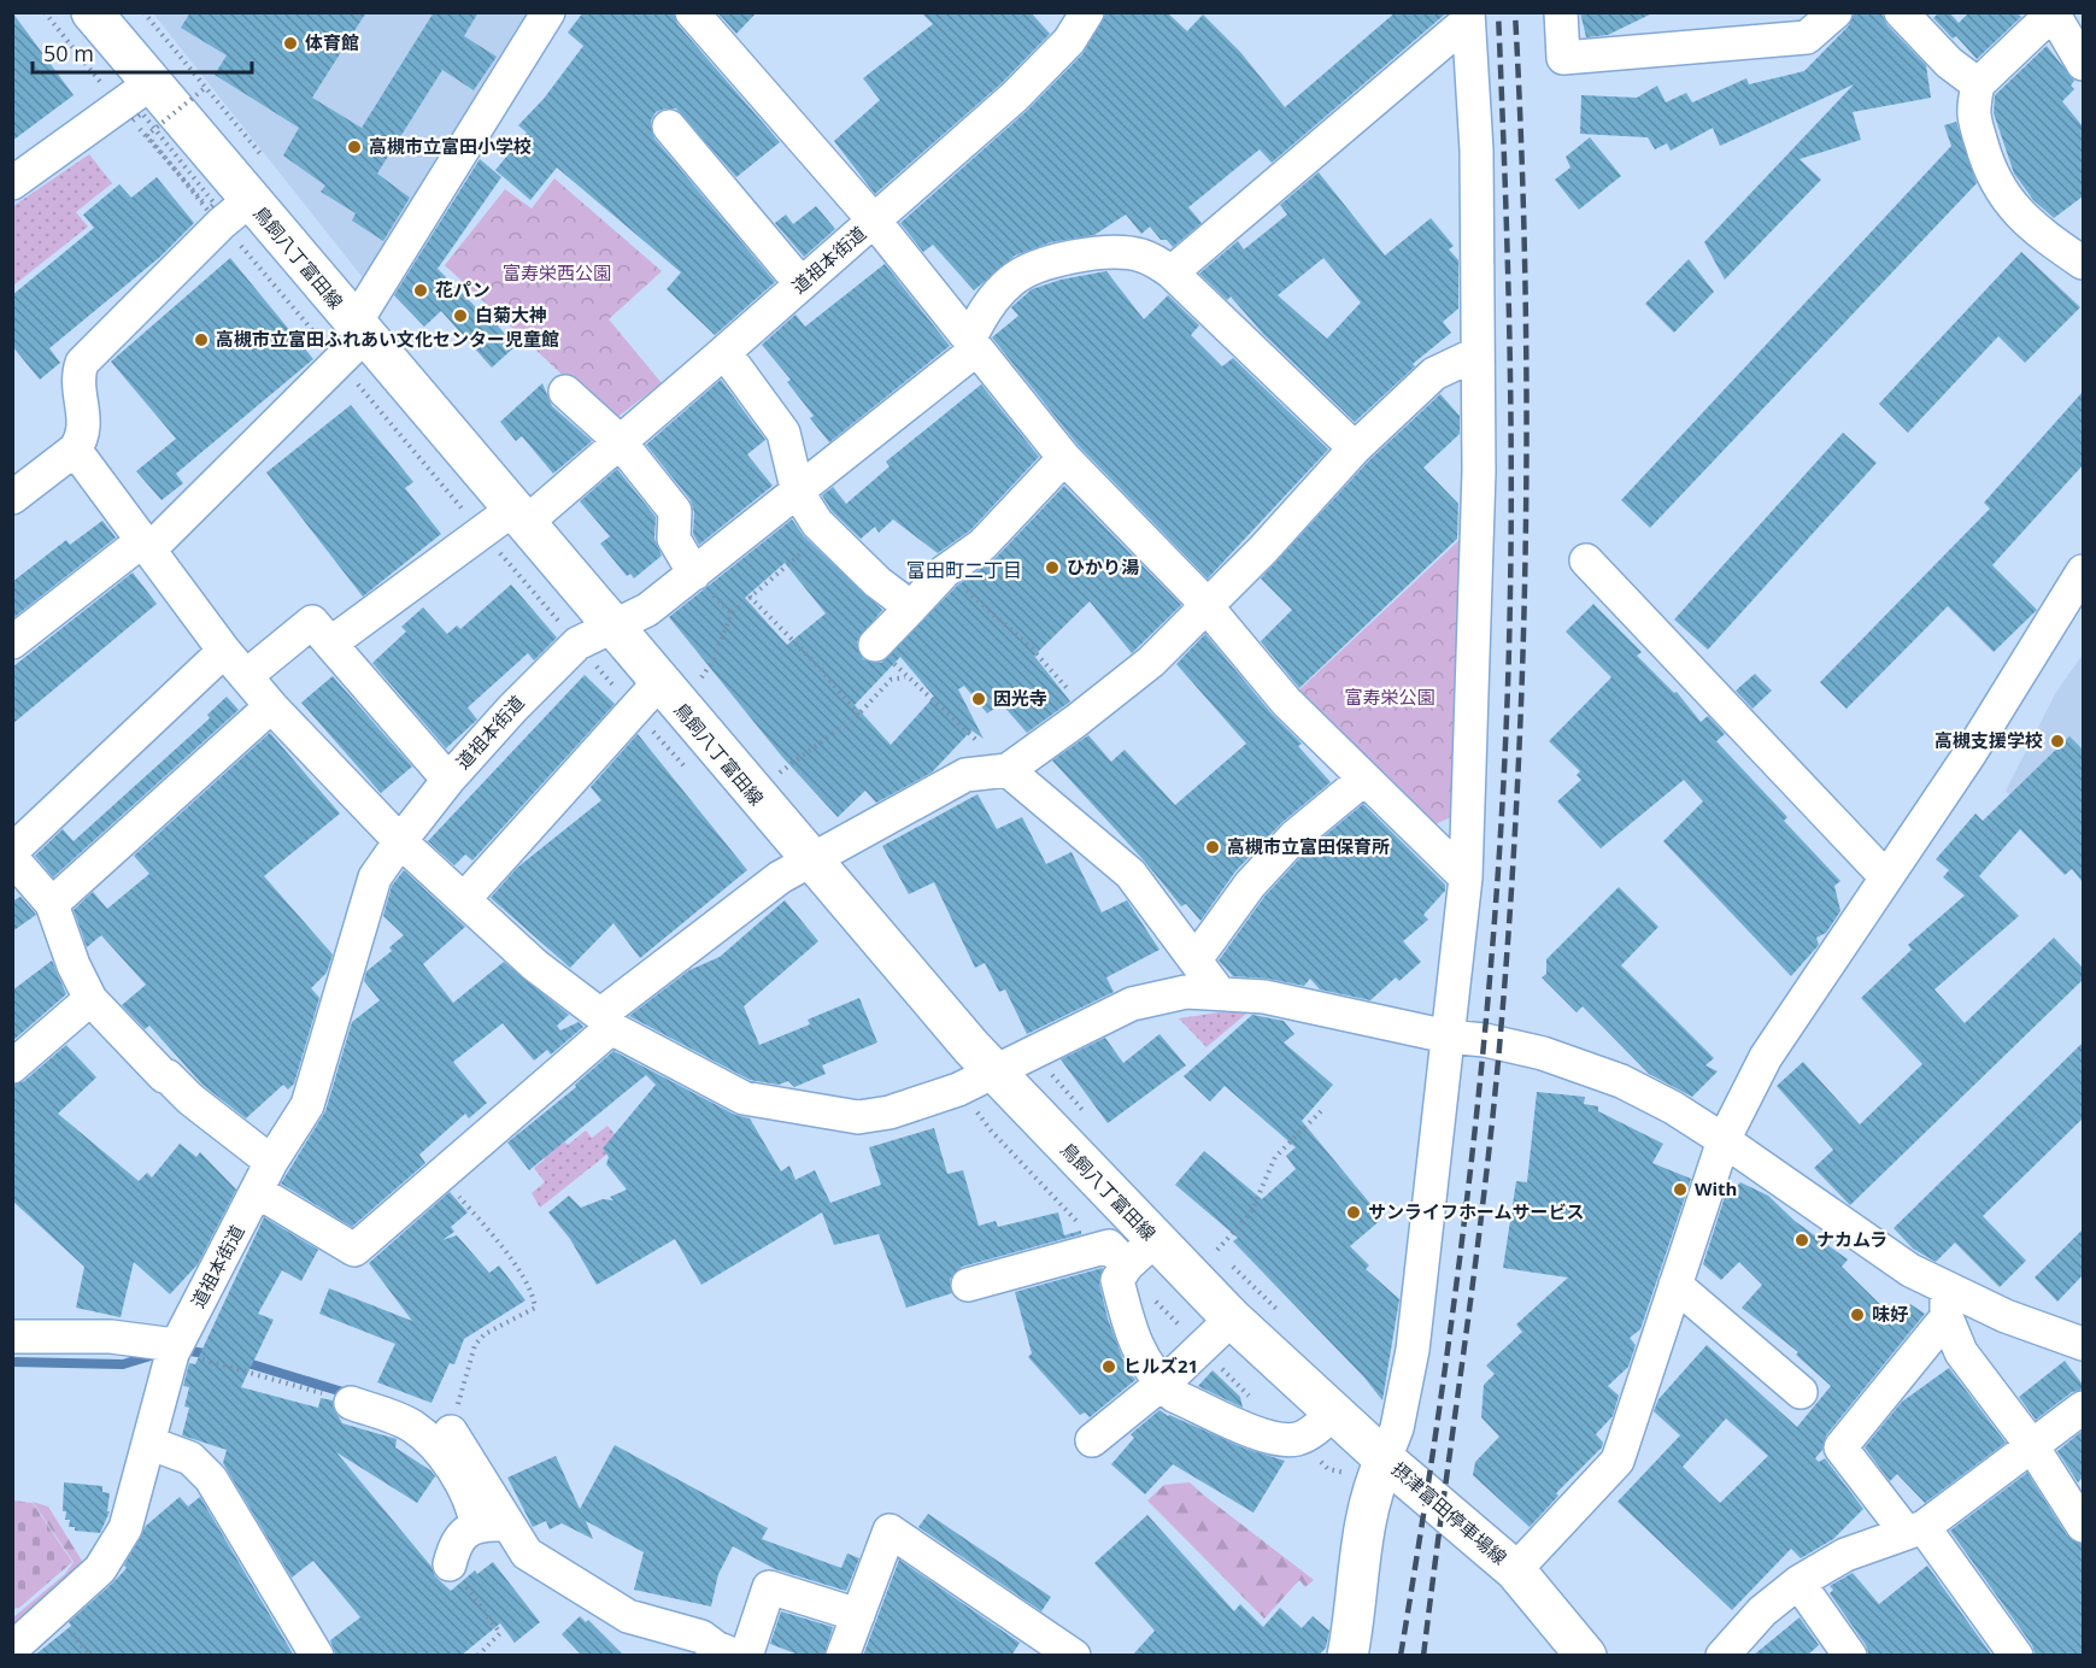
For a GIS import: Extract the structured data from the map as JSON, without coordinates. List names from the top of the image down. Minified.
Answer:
{"streets":{"main road":["鳥飼八丁富田線","摂津富田停車場線"],"street":["道祖本街道"]},"crossings":[["鳥飼八丁富田線","道祖本街道"],["鳥飼八丁富田線","摂津富田停車場線"]],"districts":["富田町二丁目"],"parks":["富寿栄西公園","富寿栄公園"],"places":["体育館","高槻市立富田小学校","花パン","白菊大神","高槻市立富田ふれあい文化センター児童館","ひかり湯","因光寺","高槻支援学校","高槻市立富田保育所","With","サンライフホームサービス","ナカムラ","味好","ヒルズ21"],"scale_bar":"50 m"}
